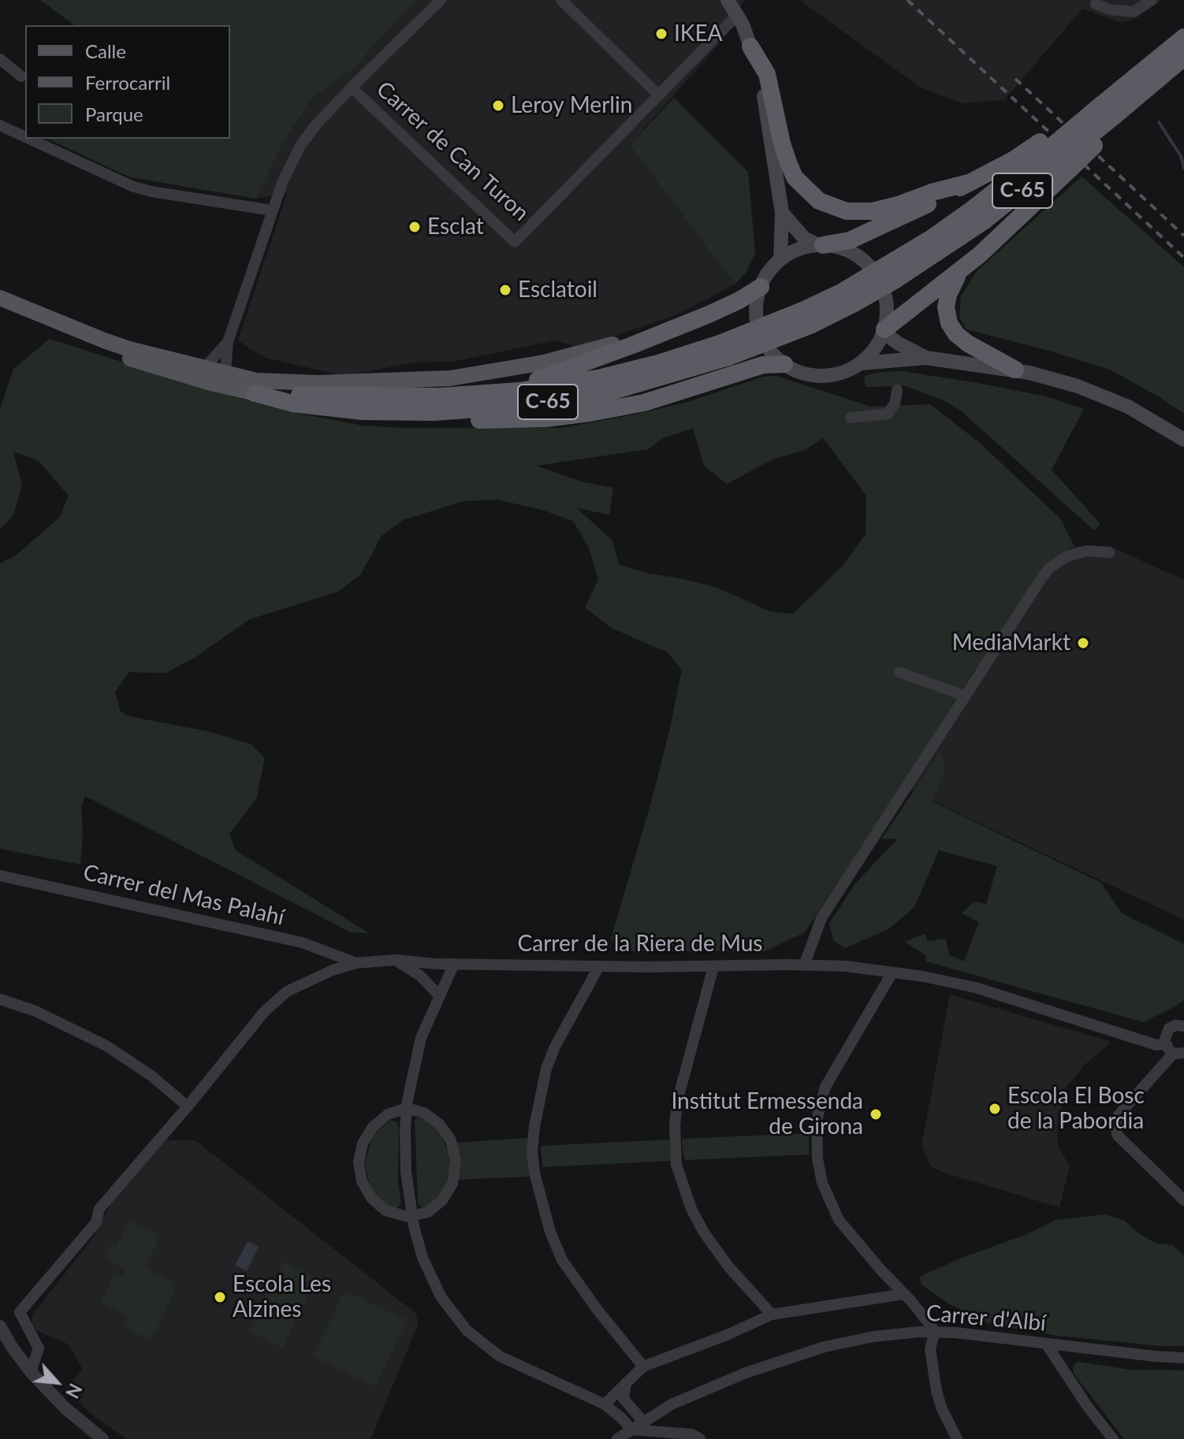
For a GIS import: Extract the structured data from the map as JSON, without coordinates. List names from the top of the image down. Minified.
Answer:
{"streets":{"highway":["C-65"],"street":["Carrer de Can Turon","Carrer del Mas Palahí","Carrer de la Riera de Mus","Carrer d'Albí"]},"crossings":[["Carrer del Mas Palahí","Carrer de la Riera de Mus"]],"places":["IKEA","Leroy Merlin","Esclat","Esclatoil","MediaMarkt","Escola El Bosc de la Pabordia","Institut Ermessenda de Girona","Escola Les Alzines"],"legend":["Calle","Ferrocarril","Parque"],"north":"bottom right"}
